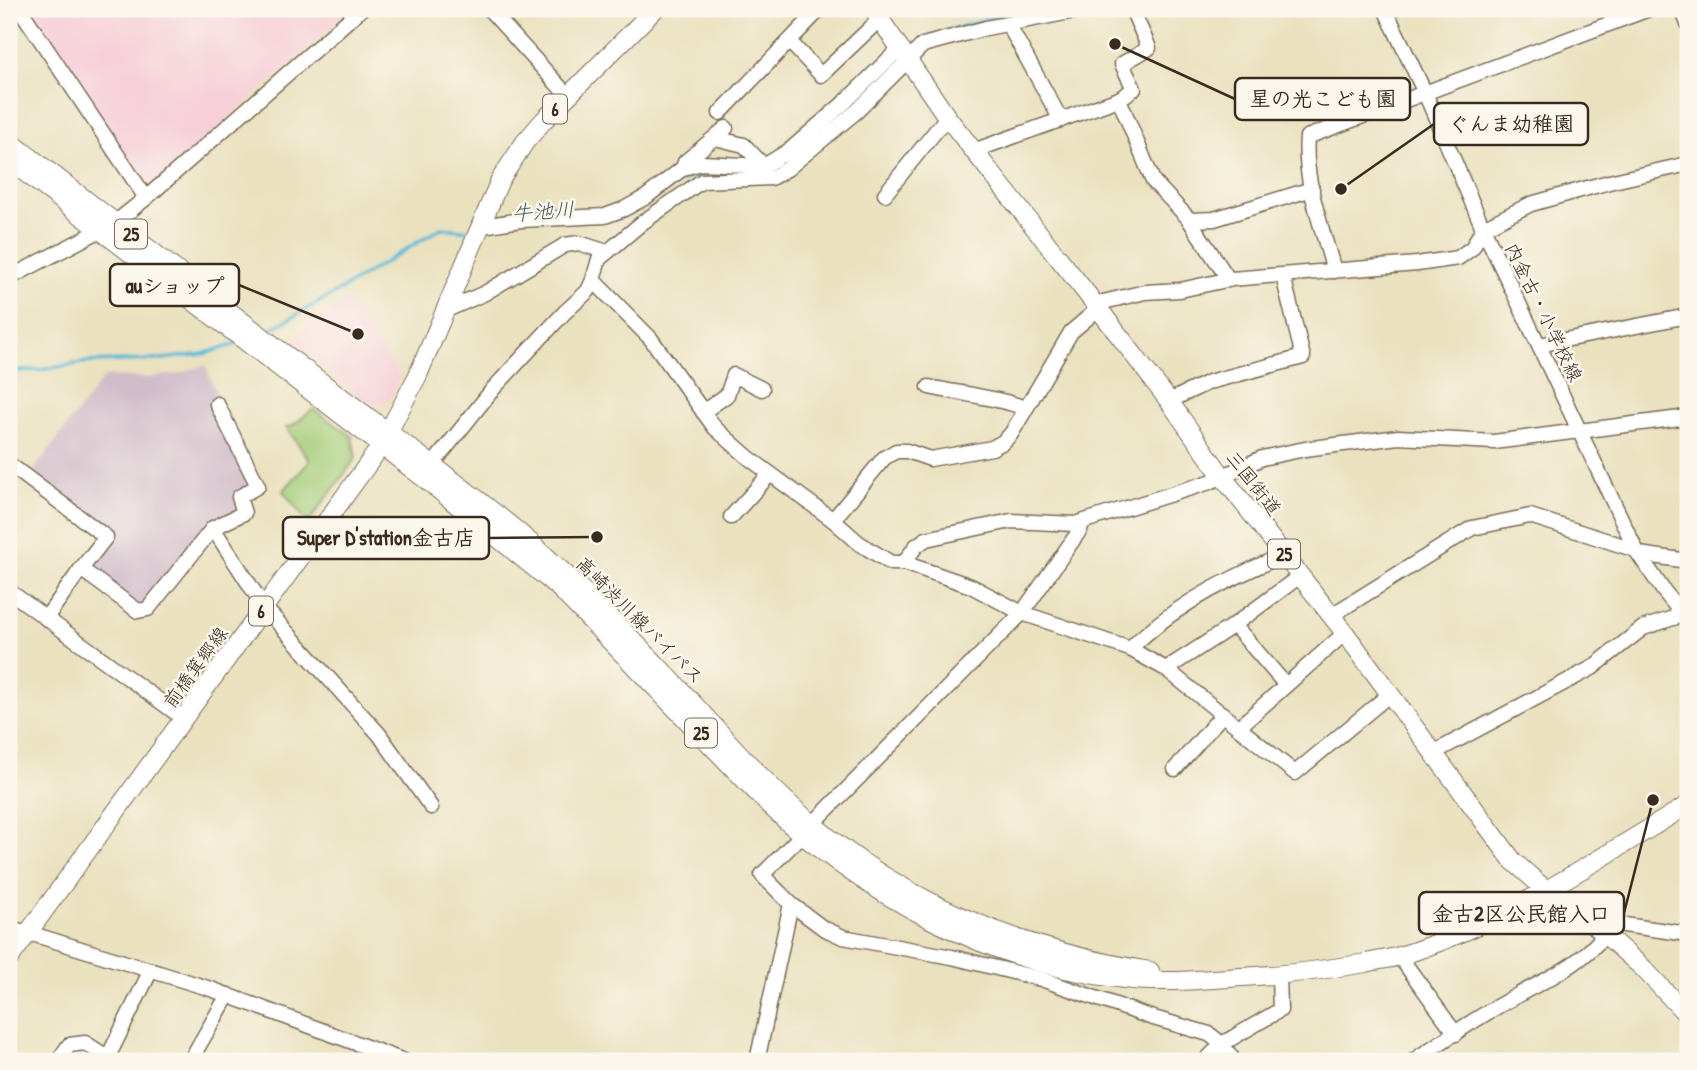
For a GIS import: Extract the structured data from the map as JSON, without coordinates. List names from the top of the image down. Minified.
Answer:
{"streets":{"main road":["6","25","三国街道","高崎渋川線バイパス","前橋箕郷線"],"street":["内金古・小学校線"]},"crossings":[["三国街道","高崎渋川線バイパス"],["高崎渋川線バイパス","前橋箕郷線"]],"water":["牛池川"],"places":["星の光こども園","ぐんま幼稚園","auショップ","Super D'station金古店","金古2区公民館入口"]}
